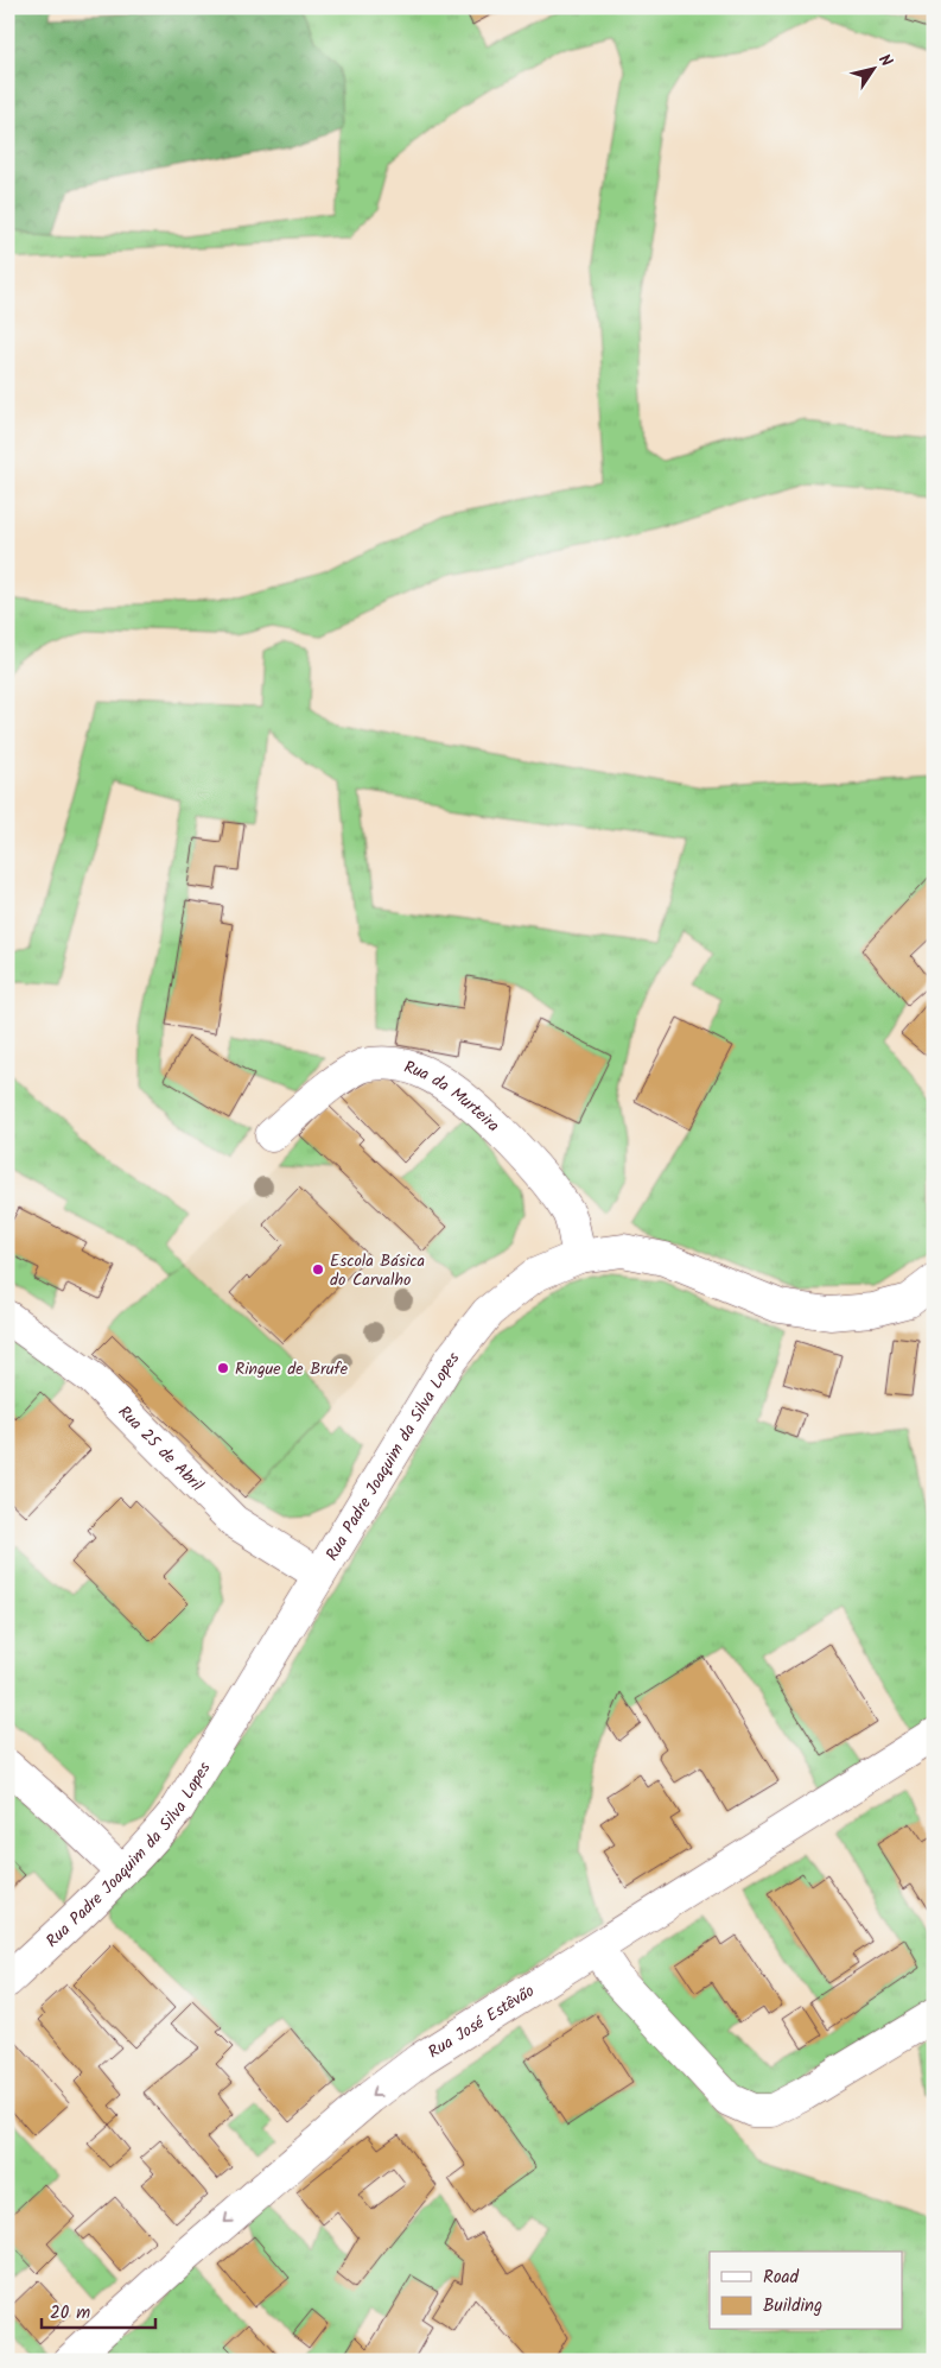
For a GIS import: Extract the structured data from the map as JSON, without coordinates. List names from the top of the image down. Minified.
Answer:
{"streets":{"street":["Rua da Murteira","Rua 25 de Abril","Rua Padre Joaquim da Silva Lopes","Rua José Estêvão"]},"crossings":[["Rua da Murteira","Rua Padre Joaquim da Silva Lopes"],["Rua 25 de Abril","Rua Padre Joaquim da Silva Lopes"]],"one_way":["Rua José Estêvão"],"places":["Escola Básica do Carvalho","Ringue de Brufe"],"legend":["Road","Building"],"scale_bar":"20 m","north":"top right"}
